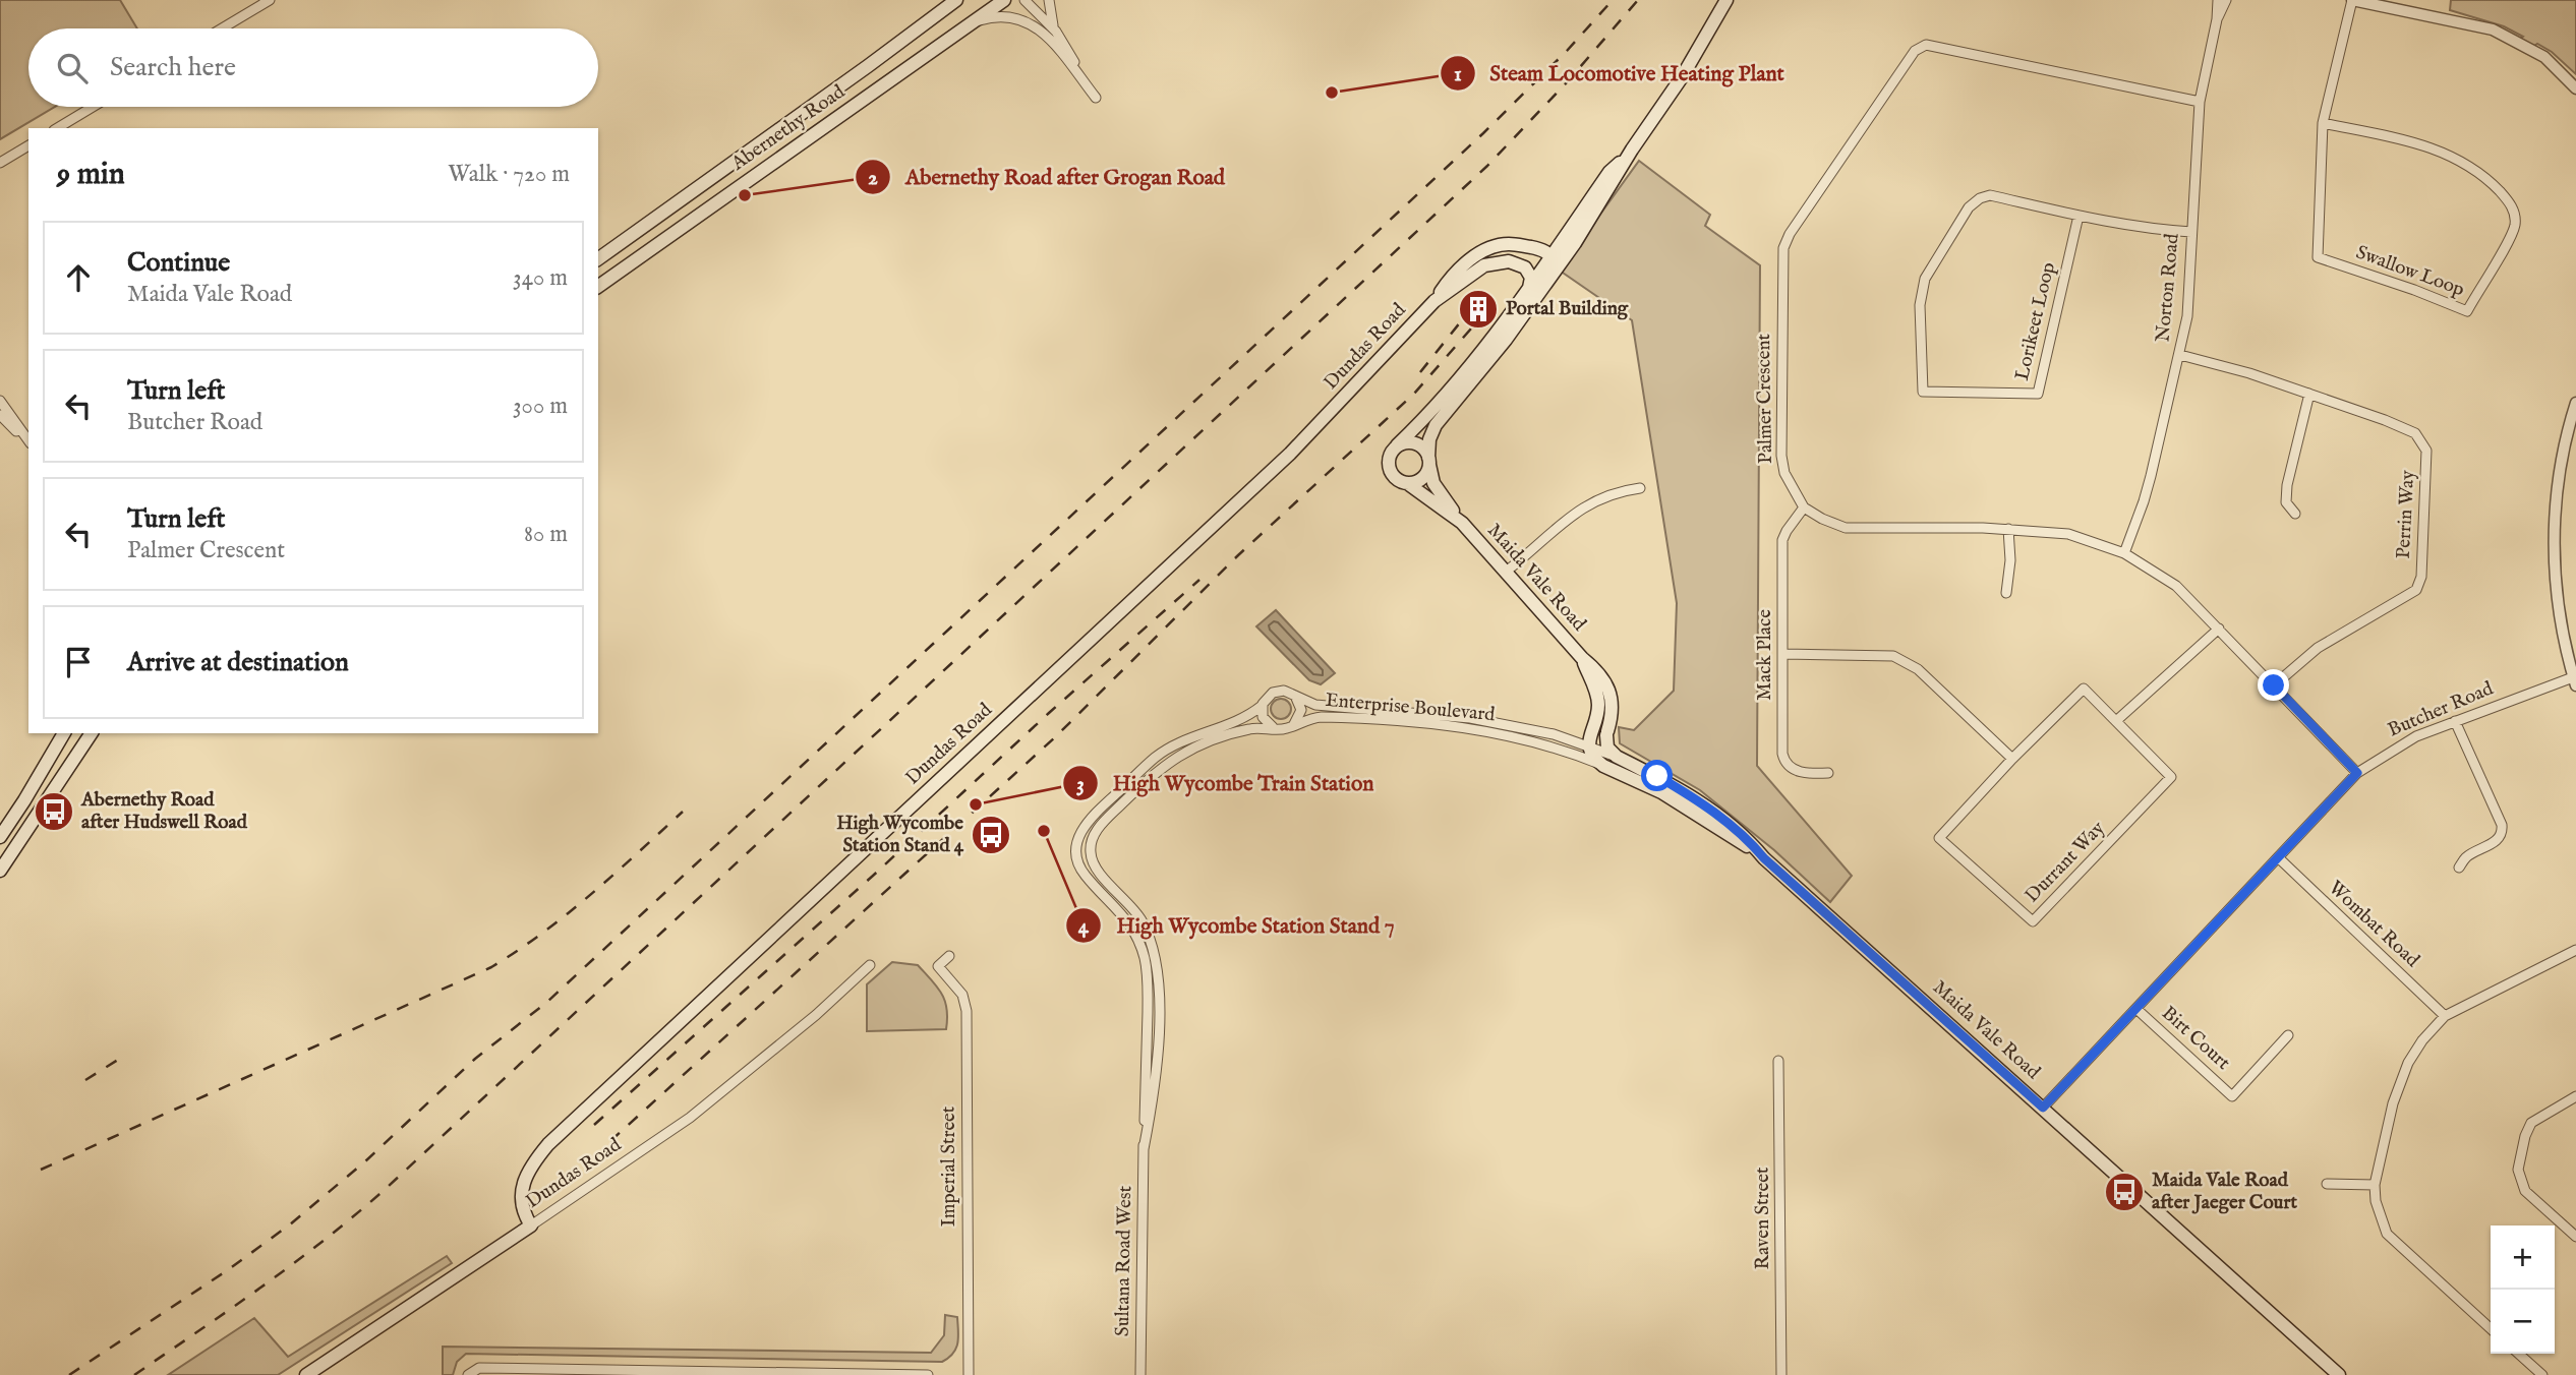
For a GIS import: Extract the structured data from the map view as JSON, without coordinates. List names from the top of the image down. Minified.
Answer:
{"streets":{"main road":["Abernethy Road","Dundas Road","Maida Vale Road"],"street":["Swallow Loop","Norton Road","Lorikeet Loop","Palmer Crescent","Perrin Way","Mack Place","Enterprise Boulevard","Butcher Road","Durrant Way","Wombat Road","Birt Court","Imperial Street","Raven Street","Sultana Road West"]},"crossings":[["Norton Road","Lorikeet Loop"],["Norton Road","Palmer Crescent"],["Norton Road","Perrin Way"],["Palmer Crescent","Mack Place"],["Maida Vale Road","Enterprise Boulevard"],["Maida Vale Road","Butcher Road"],["Enterprise Boulevard","Sultana Road West"],["Butcher Road","Wombat Road"],["Butcher Road","Birt Court"]],"places":{"other":["Steam Locomotive Heating Plant","Abernethy Road after Grogan Road","High Wycombe Train Station","High Wycombe Station Stand 7"],"building":["Portal Building"],"bus stop":["Abernethy Road after Hudswell Road","High Wycombe Station Stand 4","Maida Vale Road after Jaeger Court"]},"page":{"search":"Search here","heading":["9 min","Walk · 720 m"],"list":[["Continue","Maida Vale Road","340 m"],["Turn left","Butcher Road","300 m"],["Turn left","Palmer Crescent","80 m"],"Arrive at destination"],"map_buttons":["+","−"]}}
